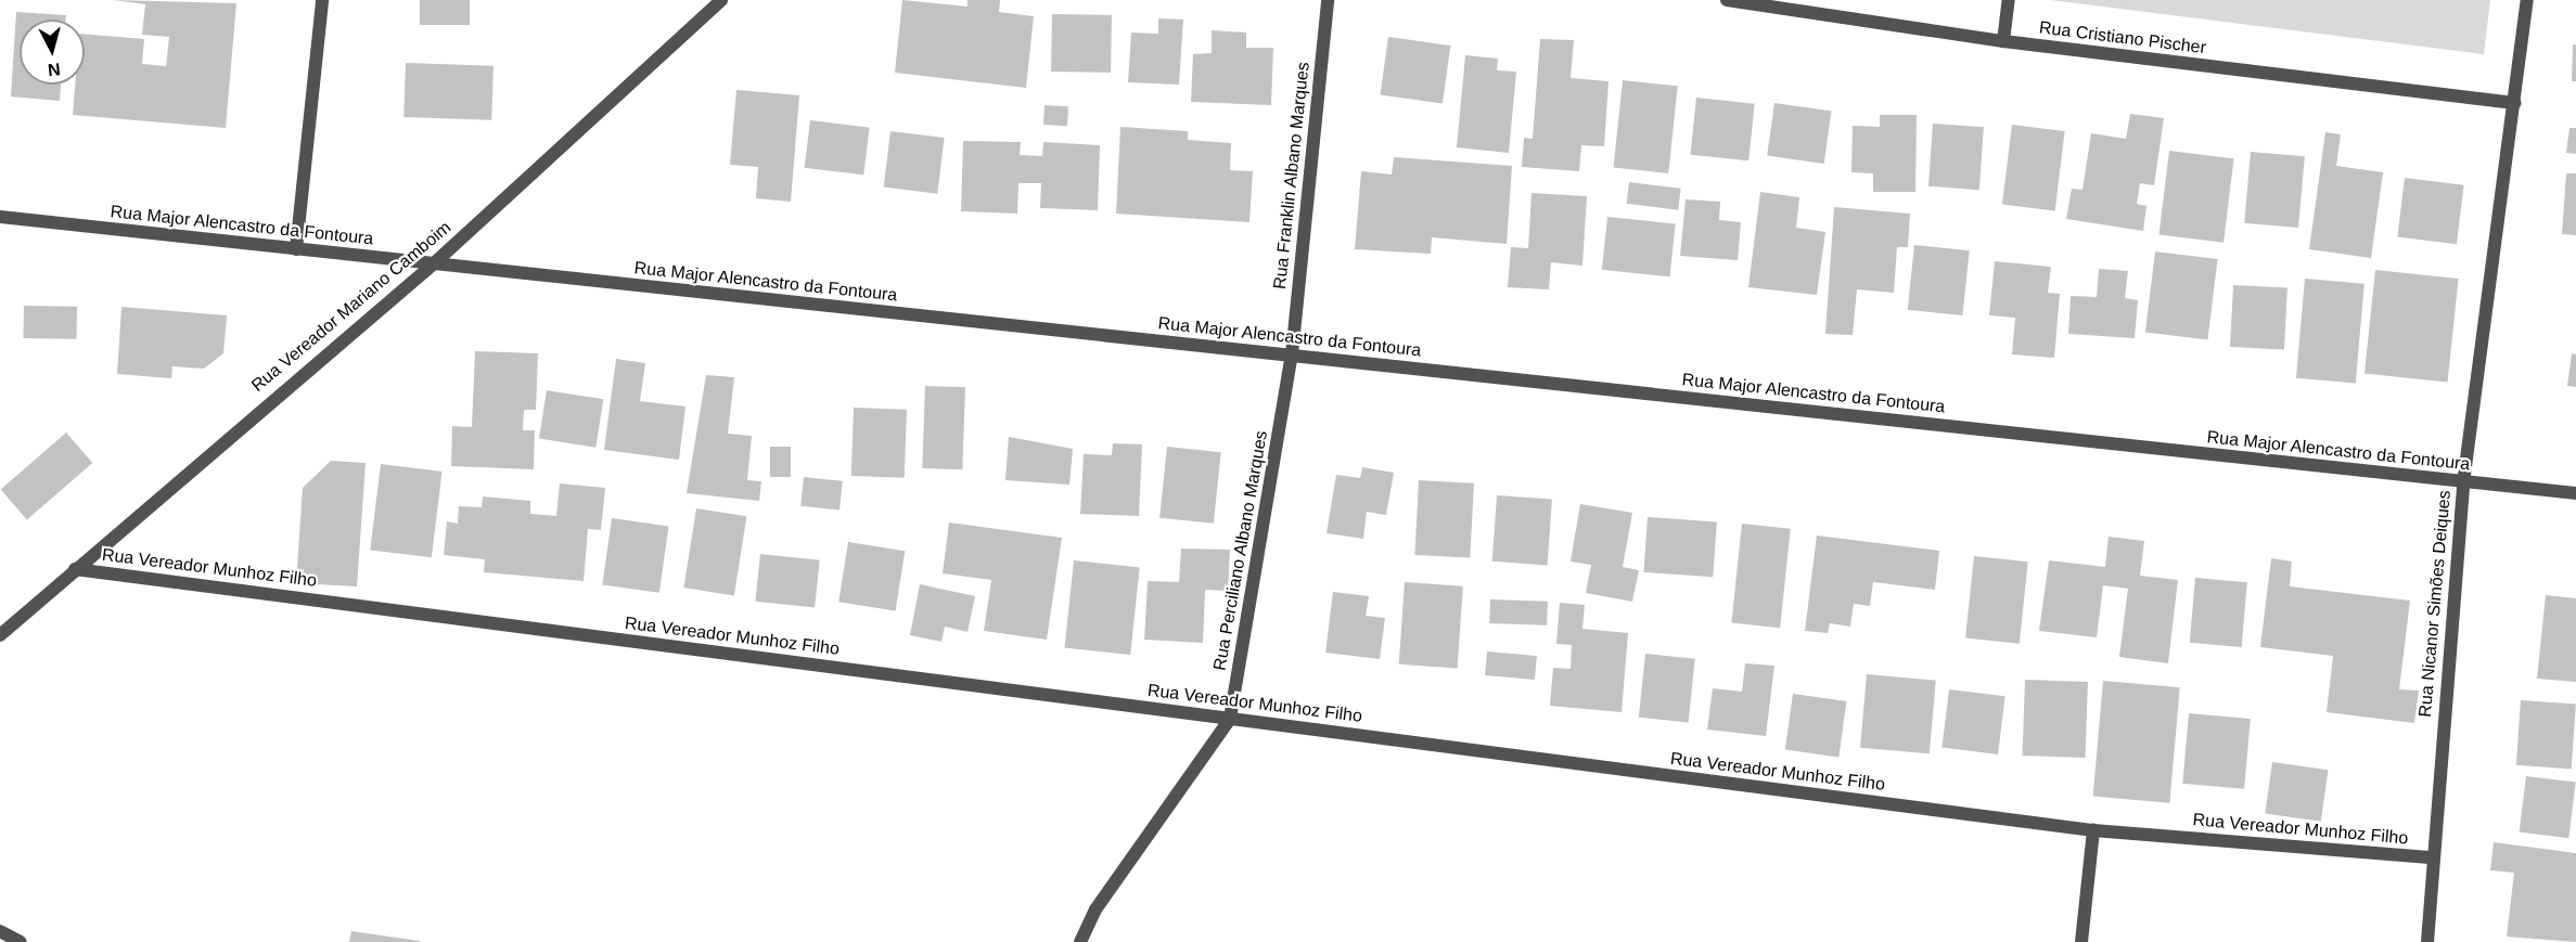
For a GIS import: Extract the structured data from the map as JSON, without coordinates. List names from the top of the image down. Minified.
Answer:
{"streets":{"street":["Rua Cristiano Pischer","Rua Franklin Albano Marques","Rua Major Alencastro da Fontoura","Rua Vereador Mariano Camboim","Rua Perciliano Albano Marques","Rua Vereador Munhoz Filho","Rua Nicanor Simões Deiques"]},"crossings":[["Rua Cristiano Pischer","Rua Nicanor Simões Deiques"],["Rua Franklin Albano Marques","Rua Major Alencastro da Fontoura"],["Rua Franklin Albano Marques","Rua Perciliano Albano Marques"],["Rua Major Alencastro da Fontoura","Rua Vereador Mariano Camboim"],["Rua Major Alencastro da Fontoura","Rua Perciliano Albano Marques"],["Rua Major Alencastro da Fontoura","Rua Nicanor Simões Deiques"],["Rua Vereador Mariano Camboim","Rua Vereador Munhoz Filho"],["Rua Perciliano Albano Marques","Rua Vereador Munhoz Filho"],["Rua Vereador Munhoz Filho","Rua Nicanor Simões Deiques"]],"north":"bottom"}
